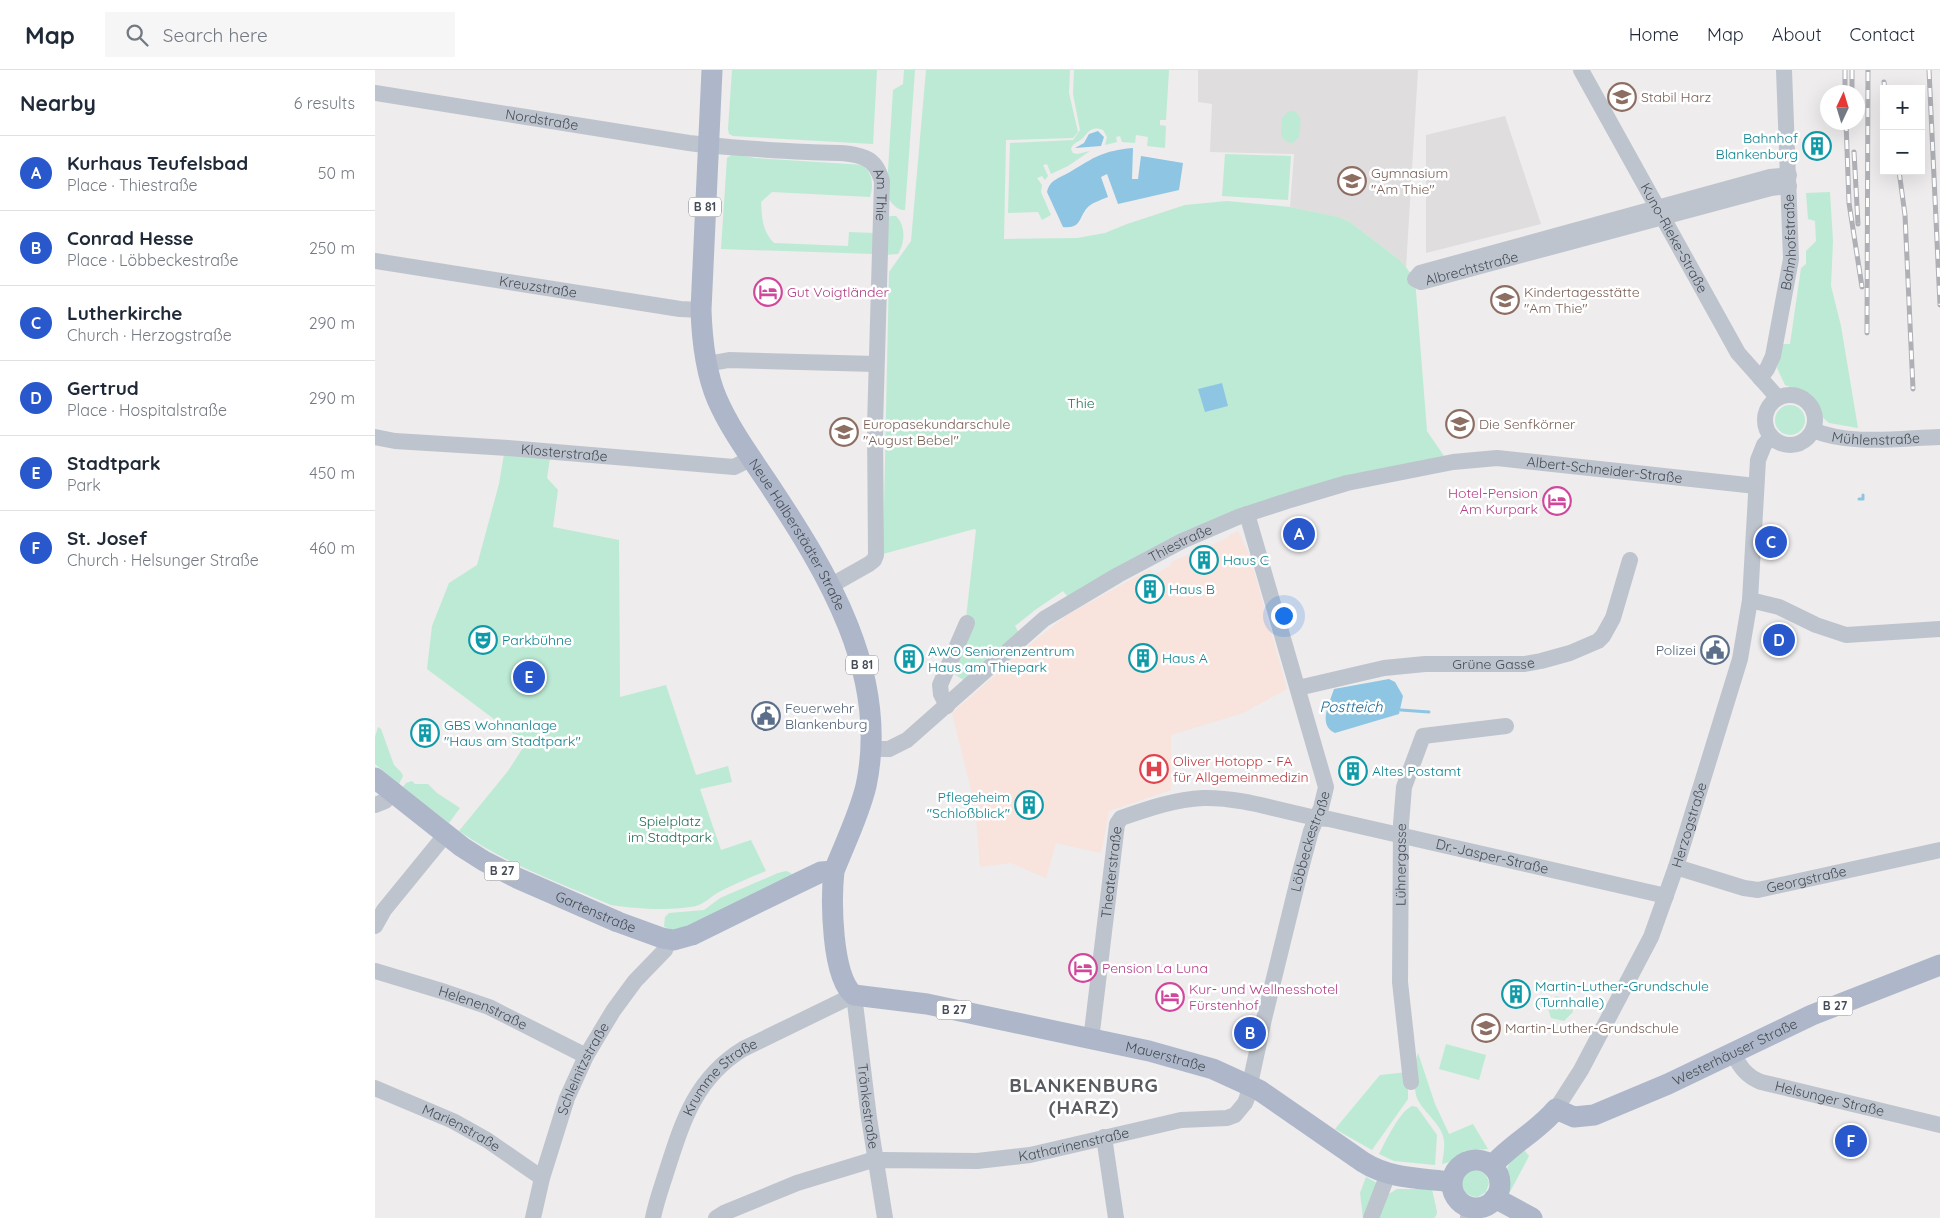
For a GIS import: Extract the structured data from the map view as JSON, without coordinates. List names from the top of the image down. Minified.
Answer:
{"streets":{"main road":["B 81","Neue Halberstädter Straße","Herzogstraße","B 27","Gartenstraße","Westerhäuser Straße","Mauerstraße"],"street":["Nordstraße","Am Thie","Kuno-Rieke-Straße","Bahnhofstraße","Albrechtstraße","Kreuzstraße","Mühlenstraße","Klosterstraße","Albert-Schneider-Straße","Thiestraße","Grüne Gasse","Löbbeckestraße","Dr.-Jasper-Straße","Lühnergasse","Theaterstraße","Georgstraße","Helenenstraße","Schleinitzstraße","Krumme Straße","Helsunger Straße","Tränkestraße","Marienstraße","Katharinenstraße"]},"crossings":[["Nordstraße","Am Thie"],["Nordstraße","Neue Halberstädter Straße"],["Am Thie","Neue Halberstädter Straße"],["Kuno-Rieke-Straße","Bahnhofstraße"],["Kuno-Rieke-Straße","Albrechtstraße"],["Kuno-Rieke-Straße","Mühlenstraße"],["Kuno-Rieke-Straße","Herzogstraße"],["Bahnhofstraße","Albrechtstraße"],["Kreuzstraße","Neue Halberstädter Straße"],["Mühlenstraße","Herzogstraße"],["Klosterstraße","Neue Halberstädter Straße"],["Albert-Schneider-Straße","Thiestraße"],["Albert-Schneider-Straße","Herzogstraße"],["Neue Halberstädter Straße","Thiestraße"],["Neue Halberstädter Straße","Mauerstraße"],["Neue Halberstädter Straße","Krumme Straße"],["Neue Halberstädter Straße","Tränkestraße"],["Thiestraße","Löbbeckestraße"],["Grüne Gasse","Löbbeckestraße"],["Herzogstraße","Dr.-Jasper-Straße"],["Herzogstraße","Georgstraße"],["Herzogstraße","Westerhäuser Straße"],["Herzogstraße","Mauerstraße"],["Löbbeckestraße","Dr.-Jasper-Straße"],["Löbbeckestraße","Theaterstraße"],["Löbbeckestraße","Mauerstraße"],["Löbbeckestraße","Katharinenstraße"],["Dr.-Jasper-Straße","Lühnergasse"],["Dr.-Jasper-Straße","Theaterstraße"],["Theaterstraße","Mauerstraße"],["Gartenstraße","Schleinitzstraße"],["Helenenstraße","Schleinitzstraße"],["Westerhäuser Straße","Helsunger Straße"],["Mauerstraße","Krumme Straße"],["Mauerstraße","Tränkestraße"],["Mauerstraße","Katharinenstraße"],["Schleinitzstraße","Marienstraße"],["Krumme Straße","Tränkestraße"],["Tränkestraße","Katharinenstraße"]],"districts":["BLANKENBURG (HARZ)"],"water":["Postteich"],"parks":["Thie","Spielplatz im Stadtpark"],"places":{"school or university":["Stabil Harz","Gymnasium \"Am Thie\"","Kindertagesstätte \"Am Thie\"","Die Senfkörner","Europasekundarschule \"August Bebel\"","Martin-Luther-Grundschule"],"building":["Bahnhof Blankenburg","Haus C","Haus B","Haus A","AWO Seniorenzentrum Haus am Thiepark","GBS Wohnanlage \"Haus am Stadtpark\"","Altes Postamt","Pflegeheim \"Schloßblick\"","Martin-Luther-Grundschule (Turnhalle)"],"hotel":["Gut Voigtländer","Hotel-Pension Am Kurpark","Pension La Luna","Kur- und Wellnesshotel Fürstenhof"],"theatre":["Parkbühne"],"public building":["Polizei","Feuerwehr Blankenburg"],"hospital":["Oliver Hotopp - FA für Allgemeinmedizin"]},"north":"top","page":{"header":"Map","search":"Search here","nav":["Home","Map","About","Contact"],"heading":["Nearby","6 results"],"map_buttons":["+","−"],"list":[{"mark":"A","name":"Kurhaus Teufelsbad","note":"Place · Thiestraße","value":"50 m"},{"mark":"B","name":"Conrad Hesse","note":"Place · Löbbeckestraße","value":"250 m"},{"mark":"C","name":"Lutherkirche","note":"Church · Herzogstraße","value":"290 m"},{"mark":"D","name":"Gertrud","note":"Place · Hospitalstraße","value":"290 m"},{"mark":"E","name":"Stadtpark","note":"Park","value":"450 m"},{"mark":"F","name":"St. Josef","note":"Church · Helsunger Straße","value":"460 m"}],"pins":["A","C","D","E","B","F"]}}
